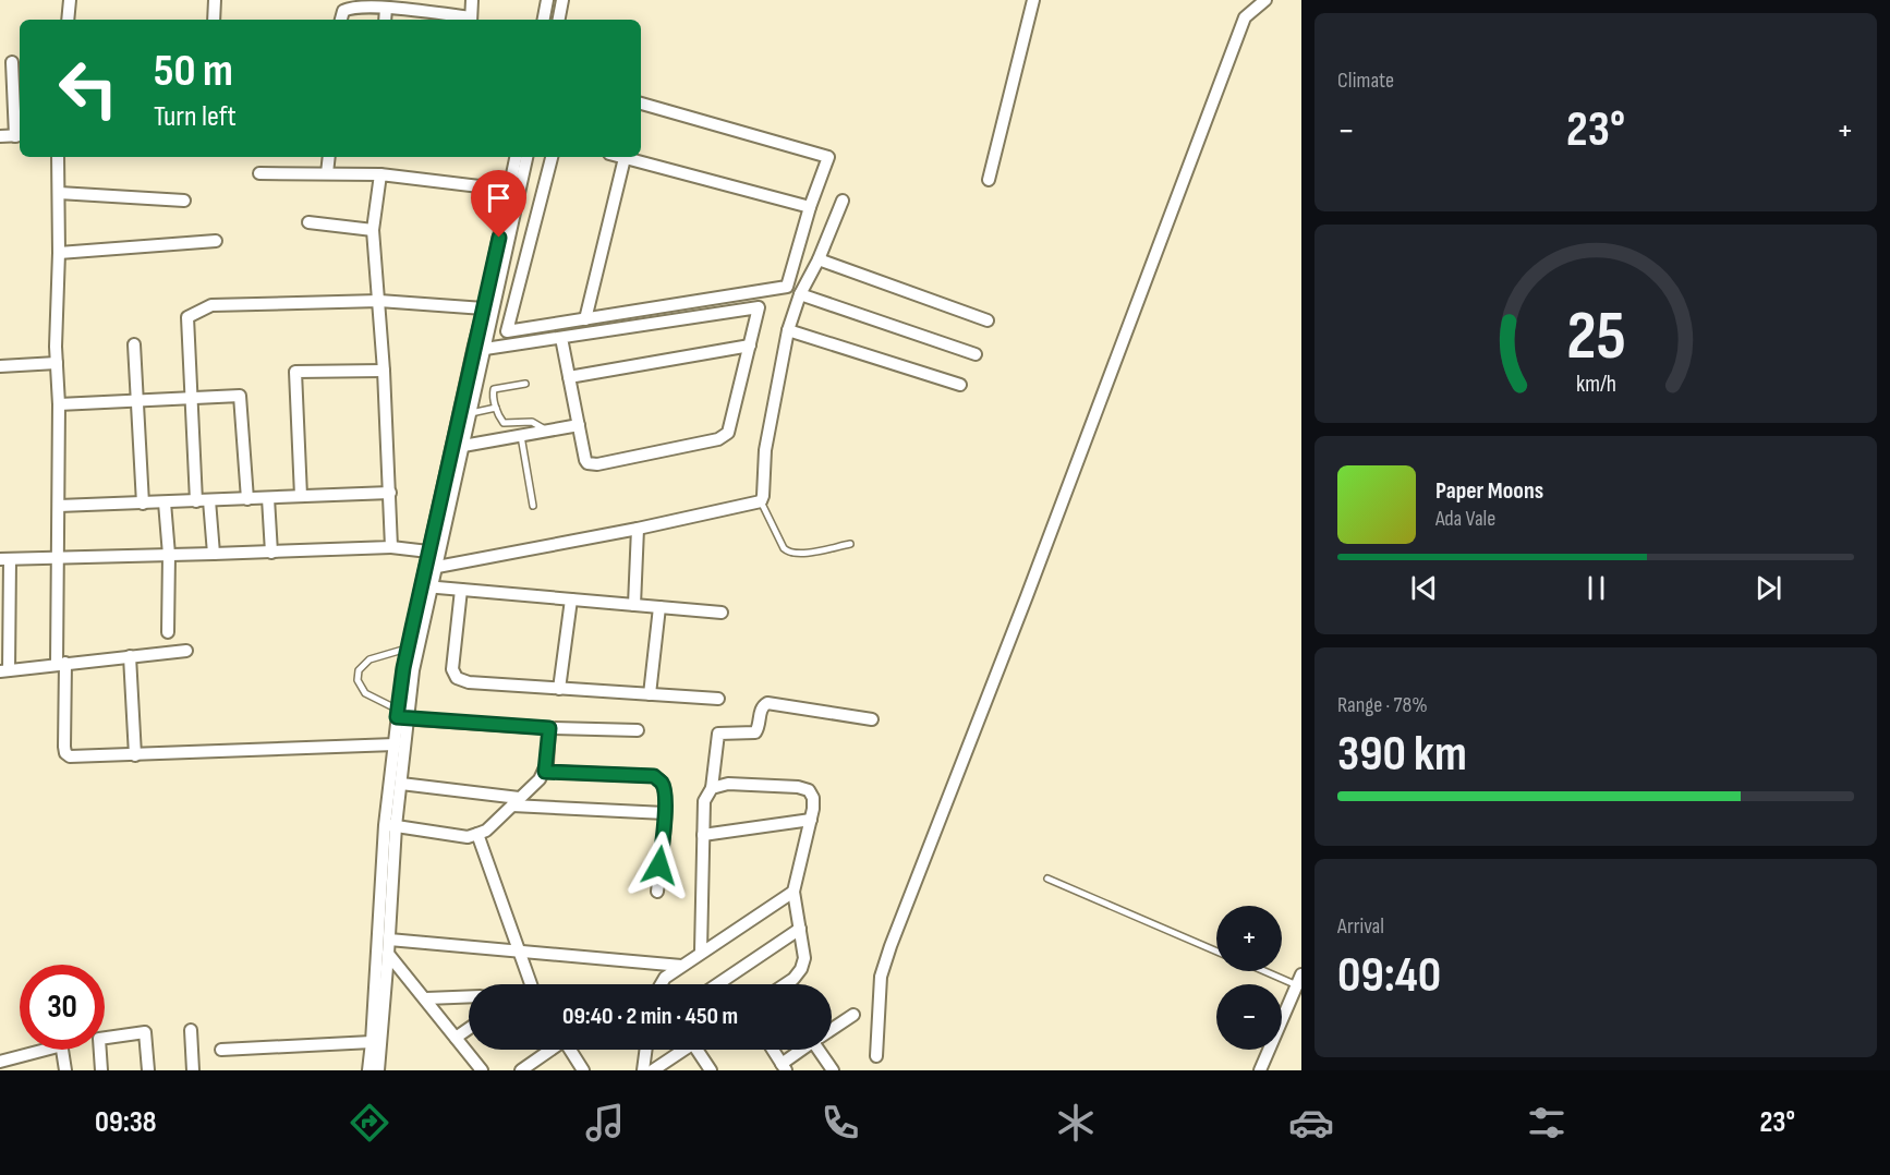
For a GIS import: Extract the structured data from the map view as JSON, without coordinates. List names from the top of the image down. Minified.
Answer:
{"page":{"tile":["Climate",["Range · 78%","390 km"],["Arrival","09:40"]],"turn":["50 m","Turn left"],"heat":["−","23°","+"],"song":["Paper Moons","Ada Vale"],"map_buttons":["+","−"],"limit":"30","trip":"09:40 · 2 min · 450 m","tabs":["09:38","23°"],"gauge":["25","km/h"]}}
